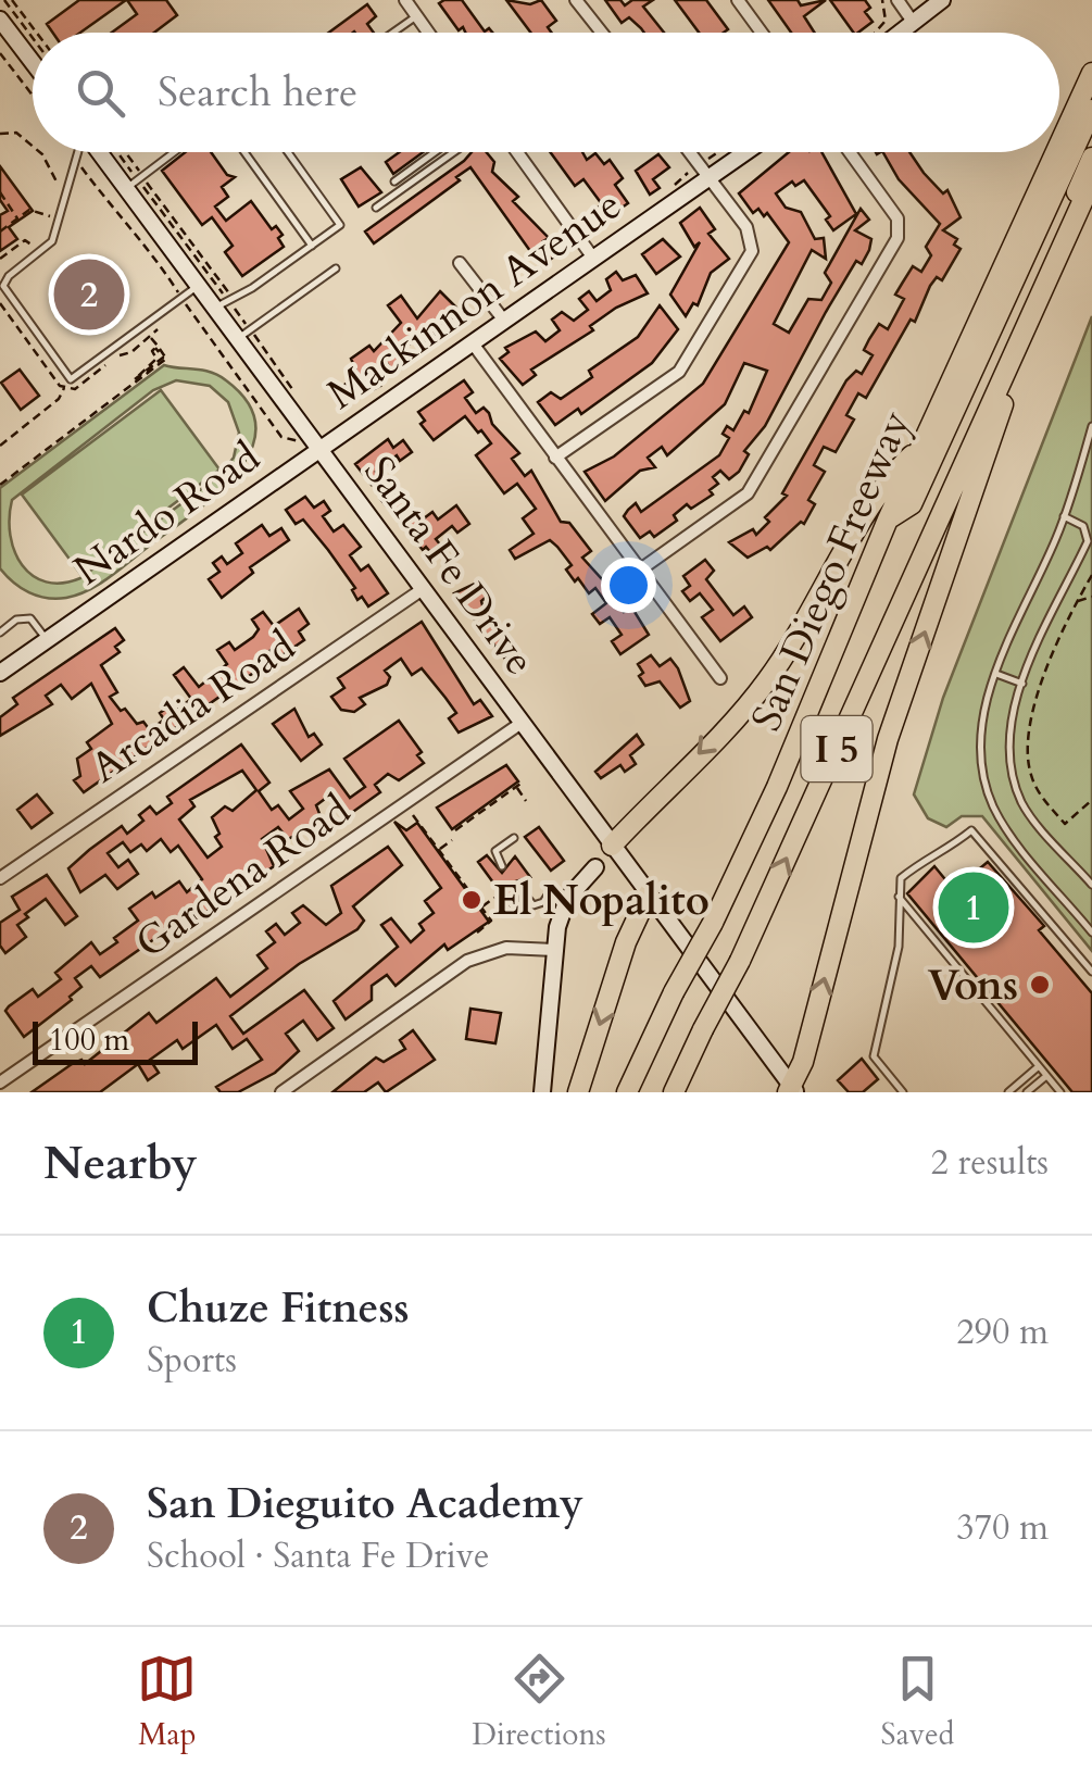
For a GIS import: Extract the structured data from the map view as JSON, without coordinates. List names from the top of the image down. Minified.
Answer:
{"streets":{"highway":["San Diego Freeway","I 5"],"main road":["Mackinnon Avenue","Nardo Road","Santa Fe Drive"],"street":["Arcadia Road","Gardena Road"]},"crossings":[["Mackinnon Avenue","Nardo Road"],["Mackinnon Avenue","Santa Fe Drive"],["Nardo Road","Santa Fe Drive"],["Santa Fe Drive","Arcadia Road"],["Santa Fe Drive","Gardena Road"]],"places":["El Nopalito","Vons"],"scale_bar":"100 m","page":{"search":"Search here","pins":["2","1"],"scale":"100 m","heading":["Nearby","2 results"],"list":[{"mark":"1","name":"Chuze Fitness","note":"Sports","value":"290 m"},{"mark":"2","name":"San Dieguito Academy","note":"School · Santa Fe Drive","value":"370 m"}],"nav":["Map","Directions","Saved"]}}
